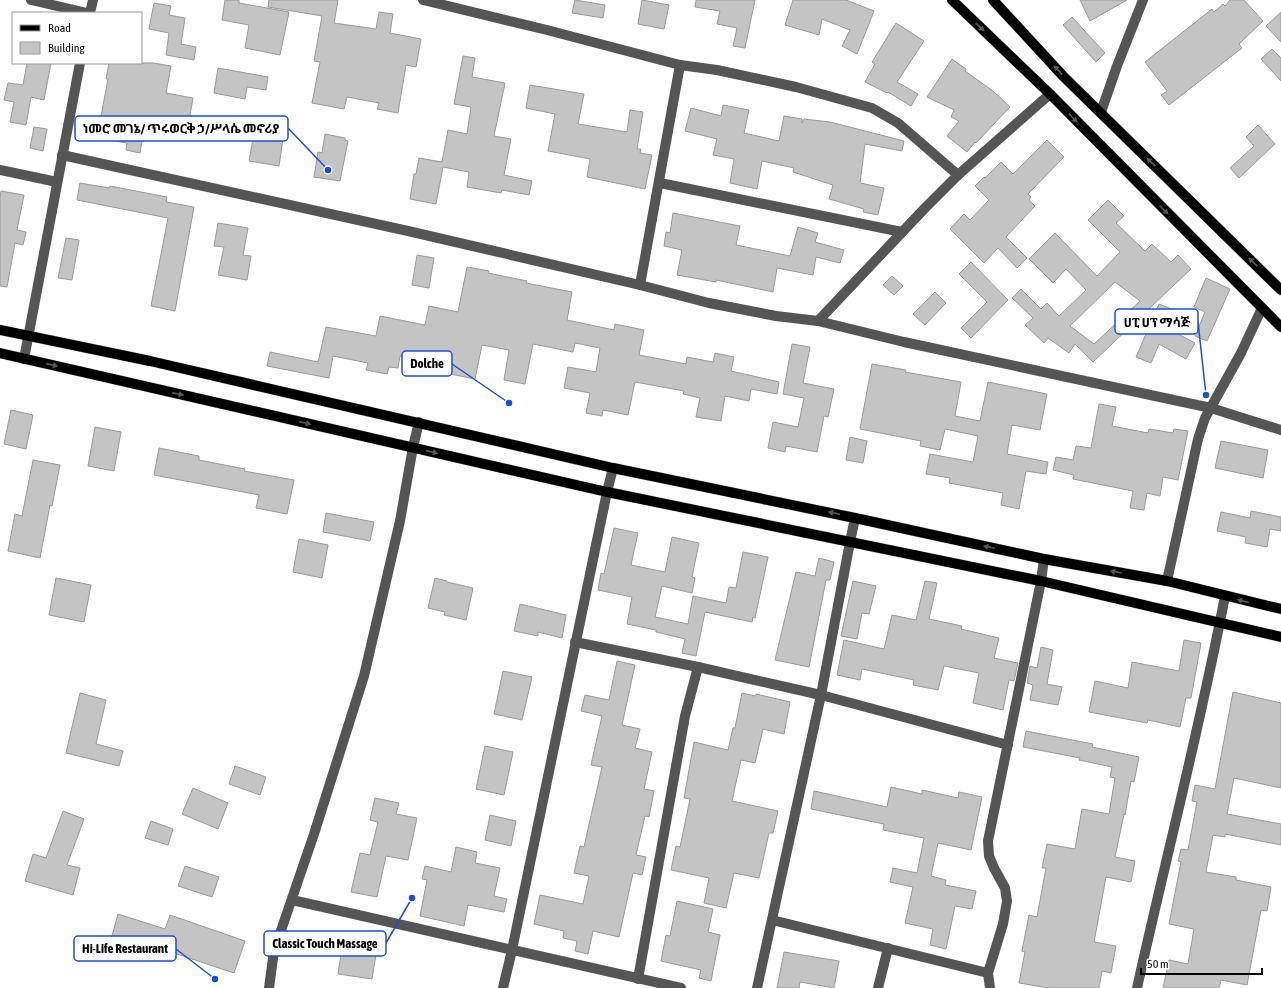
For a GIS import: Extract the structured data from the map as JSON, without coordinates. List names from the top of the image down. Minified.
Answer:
{"places":["ነመሮ መገኔ/ ጥሩወርቅ ኃ/ሥላሴ መኖሪያ","ሀፒ ሀፕ ማሳጅ","Dolche","Classic Touch Massage","Hi-Life Restaurant"],"legend":["Road","Building"],"scale_bar":"50 m"}
